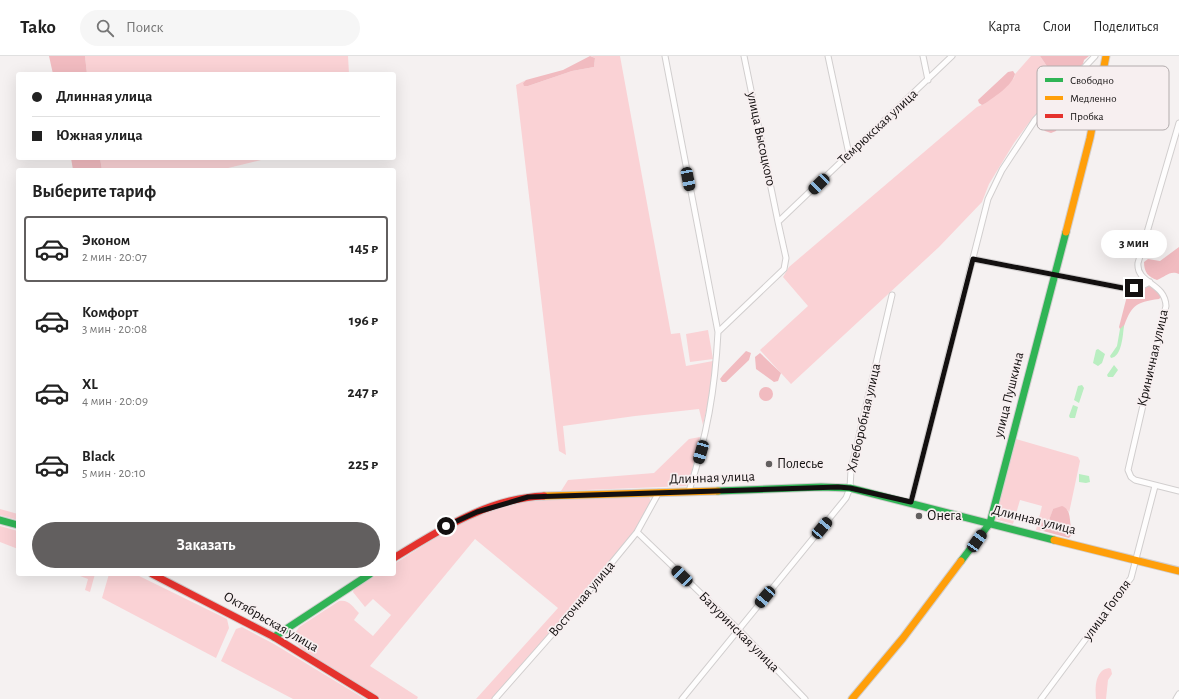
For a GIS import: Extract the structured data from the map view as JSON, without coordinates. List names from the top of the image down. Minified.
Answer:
{"streets":{"street":["Темрюкская улица","улица Высоцкого","Криничная улица","улица Пушкина","Хлеборобная улица","Длинная улица","Восточная улица","улица Гоголя","Октябрьская улица","Батуринская улица"]},"crossings":[["Темрюкская улица","улица Высоцкого"],["Криничная улица","улица Гоголя"],["улица Пушкина","Длинная улица"],["Хлеборобная улица","Длинная улица"],["Хлеборобная улица","Батуринская улица"],["Длинная улица","Восточная улица"],["Длинная улица","улица Гоголя"],["Восточная улица","Батуринская улица"]],"places":["Полесье","Онега"],"legend":["Свободно","Медленно","Пробка"],"page":{"header":"Tako","search":"Поиск","nav":["Карта","Слои","Поделиться"],"banner":["Длинная улица","Южная улица"],"heading":"Выберите тариф","list":[{"name":"Эконом","note":"2 мин · 20:07","value":"145 ₽"},{"name":"Комфорт","note":"3 мин · 20:08","value":"196 ₽"},{"name":"XL","note":"4 мин · 20:09","value":"247 ₽"},{"name":"Black","note":"5 мин · 20:10","value":"225 ₽"}],"bubble":"3 мин","buttons":"Заказать"}}
